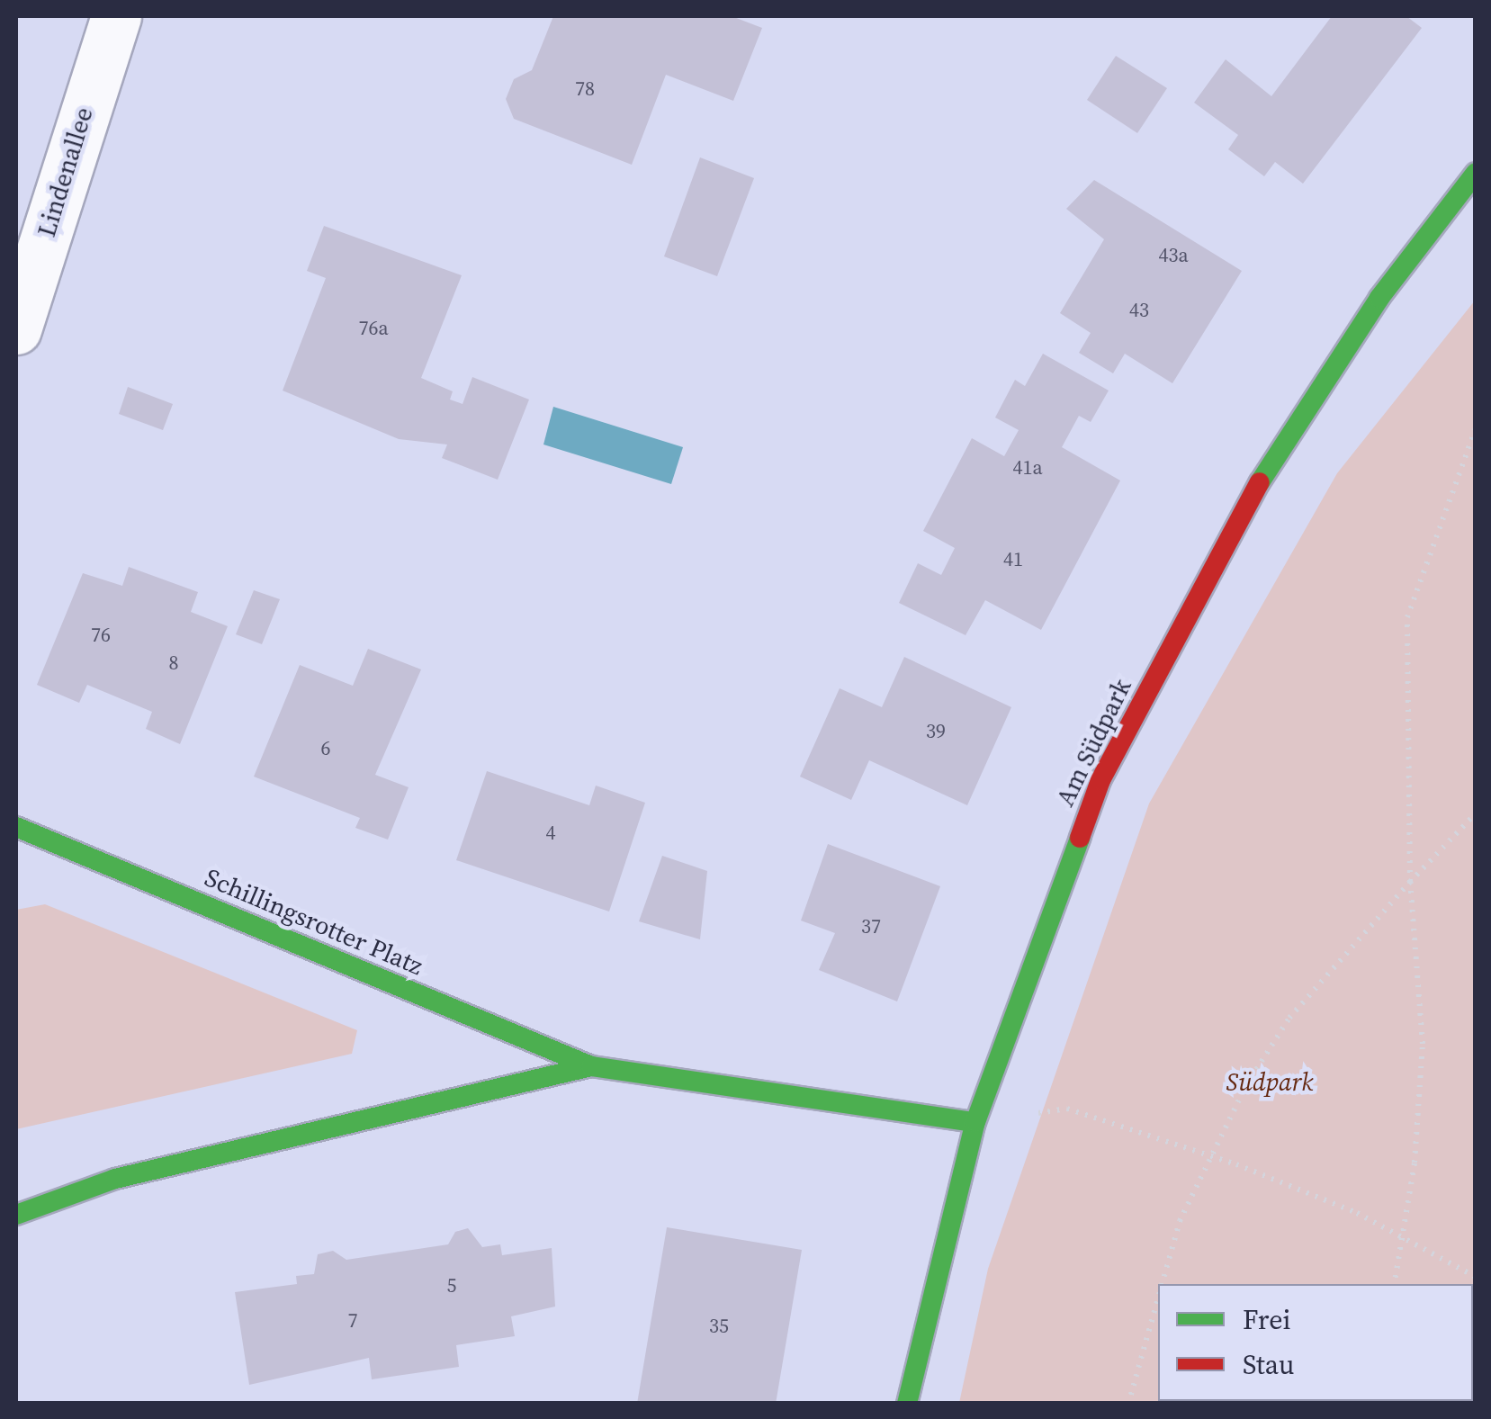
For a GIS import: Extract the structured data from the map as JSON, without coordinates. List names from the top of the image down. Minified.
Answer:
{"streets":{"street":["Lindenallee","Am Südpark","Schillingsrotter Platz"]},"crossings":[["Am Südpark","Schillingsrotter Platz"]],"parks":["Südpark"],"house_numbers":["78","43a","43","76a","41a","41","76","8","39","6","4","37","5","7","35"],"legend":["Frei","Stau"]}
